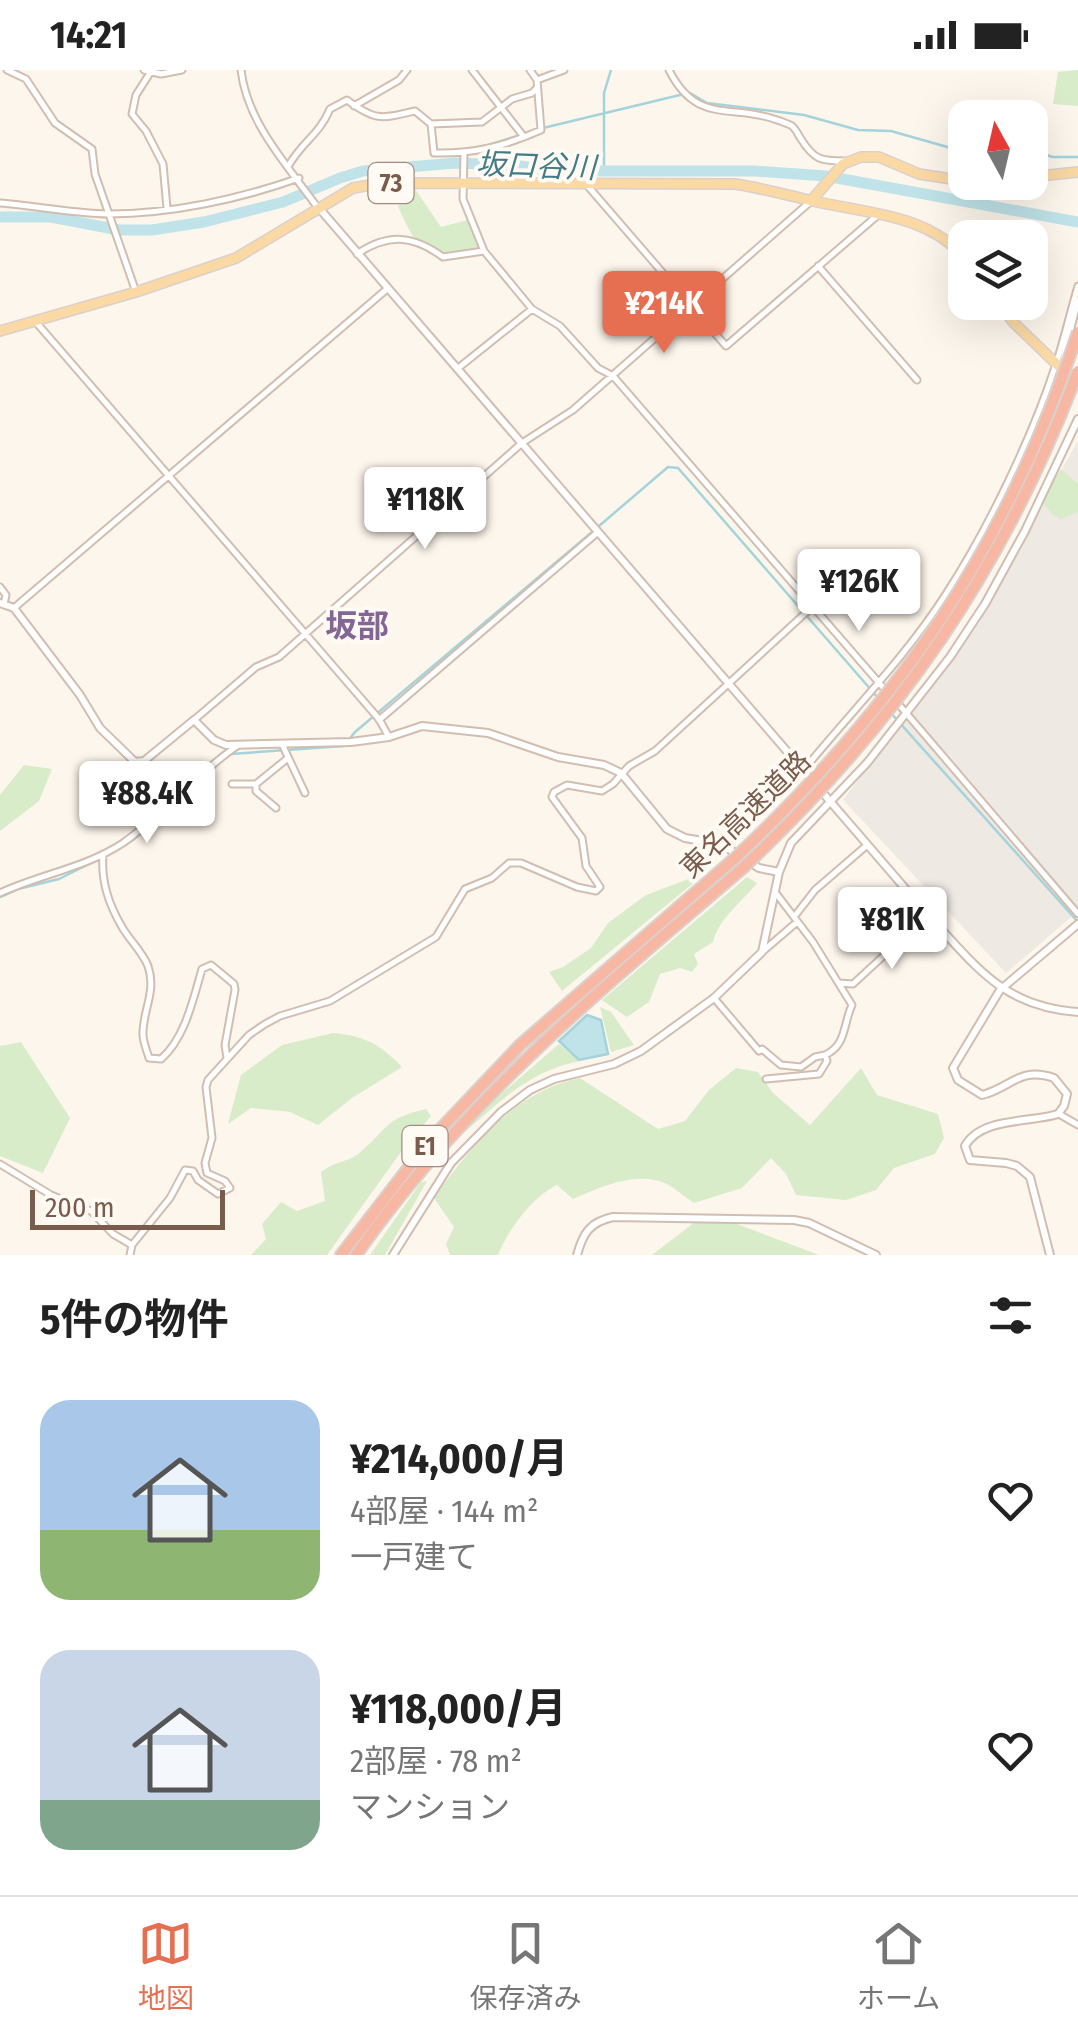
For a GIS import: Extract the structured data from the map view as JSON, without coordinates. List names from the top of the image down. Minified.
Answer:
{"streets":{"highway":["東名高速道路","E1"],"main road":["73"]},"districts":["坂部"],"water":["坂口谷川"],"scale_bar":"200 m","north":"top","page":{"status":"14:21","price":["¥214K","¥118K","¥126K","¥88.4K","¥81K"],"scale":"200 m","heading":"5件の物件","list":[{"name":"¥214,000/月","note":"4部屋 · 144 m² · 一戸建て"},{"name":"¥118,000/月","note":"2部屋 · 78 m² · マンション"}],"tabs":["地図","保存済み","ホーム"]}}
